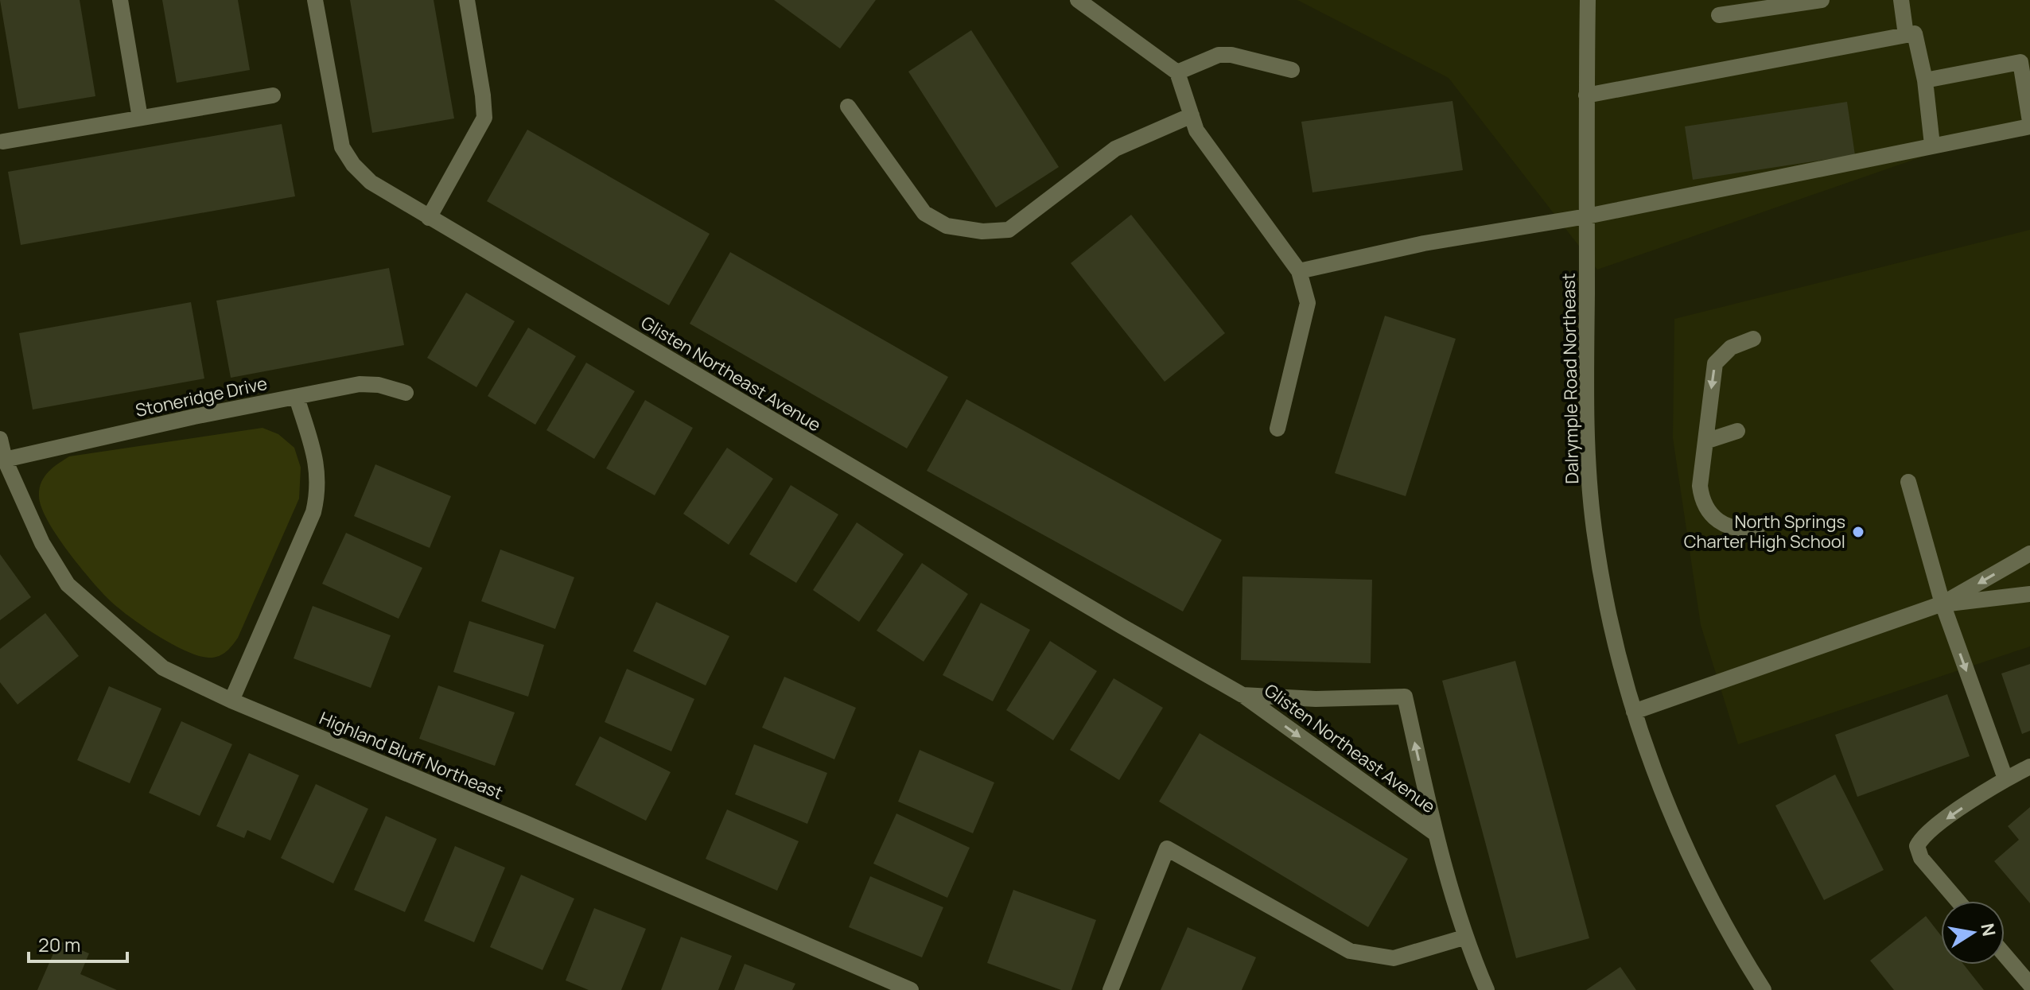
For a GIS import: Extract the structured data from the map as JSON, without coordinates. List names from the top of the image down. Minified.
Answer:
{"streets":{"street":["Glisten Northeast Avenue","Dalrymple Road Northeast","Stoneridge Drive","Highland Bluff Northeast"]},"crossings":[["Stoneridge Drive","Highland Bluff Northeast"]],"places":["North Springs Charter High School"],"scale_bar":"20 m","north":"right"}
